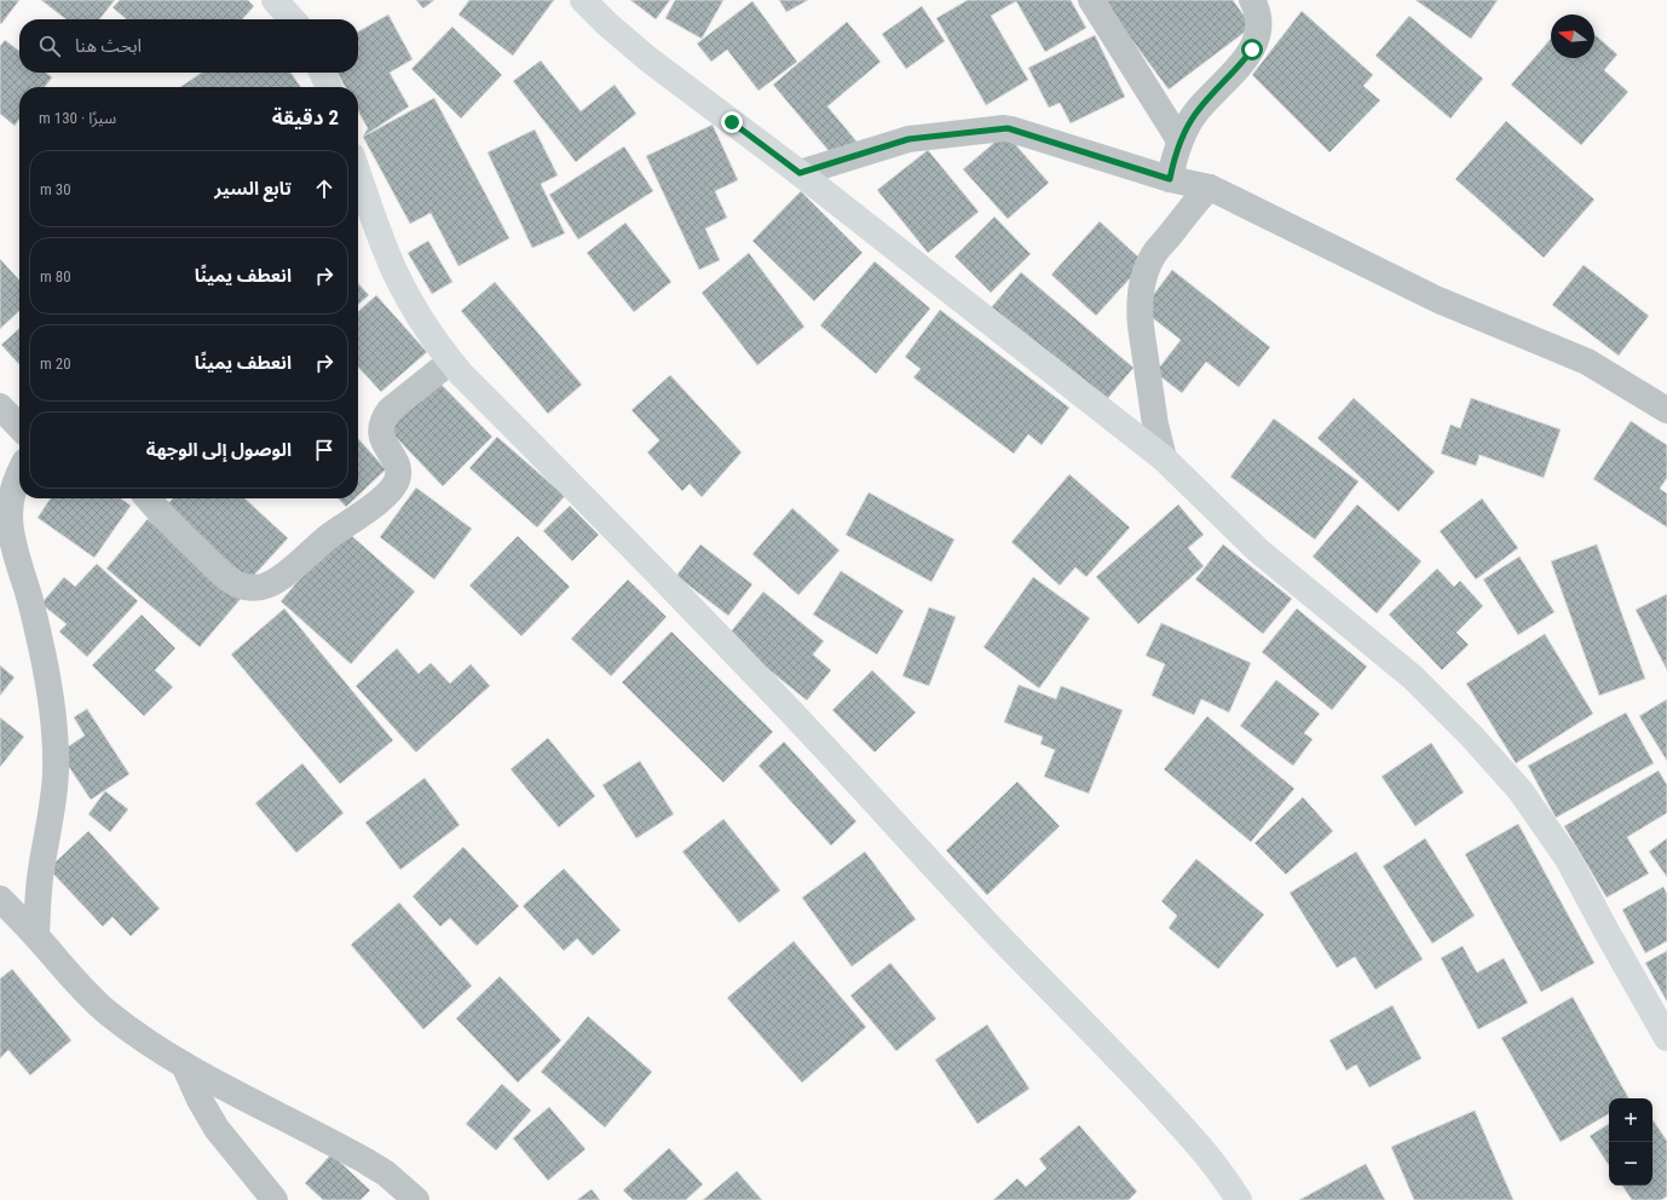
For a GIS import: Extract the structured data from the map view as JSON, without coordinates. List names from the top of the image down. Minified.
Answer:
{"north":"left","page":{"search":"ابحث هنا","heading":["2 دقيقة","سيرًا · 130 m"],"list":[["تابع السير","30 m"],["انعطف يمينًا","80 m"],["انعطف يمينًا","20 m"],"الوصول إلى الوجهة"],"map_buttons":["+","−"]}}
